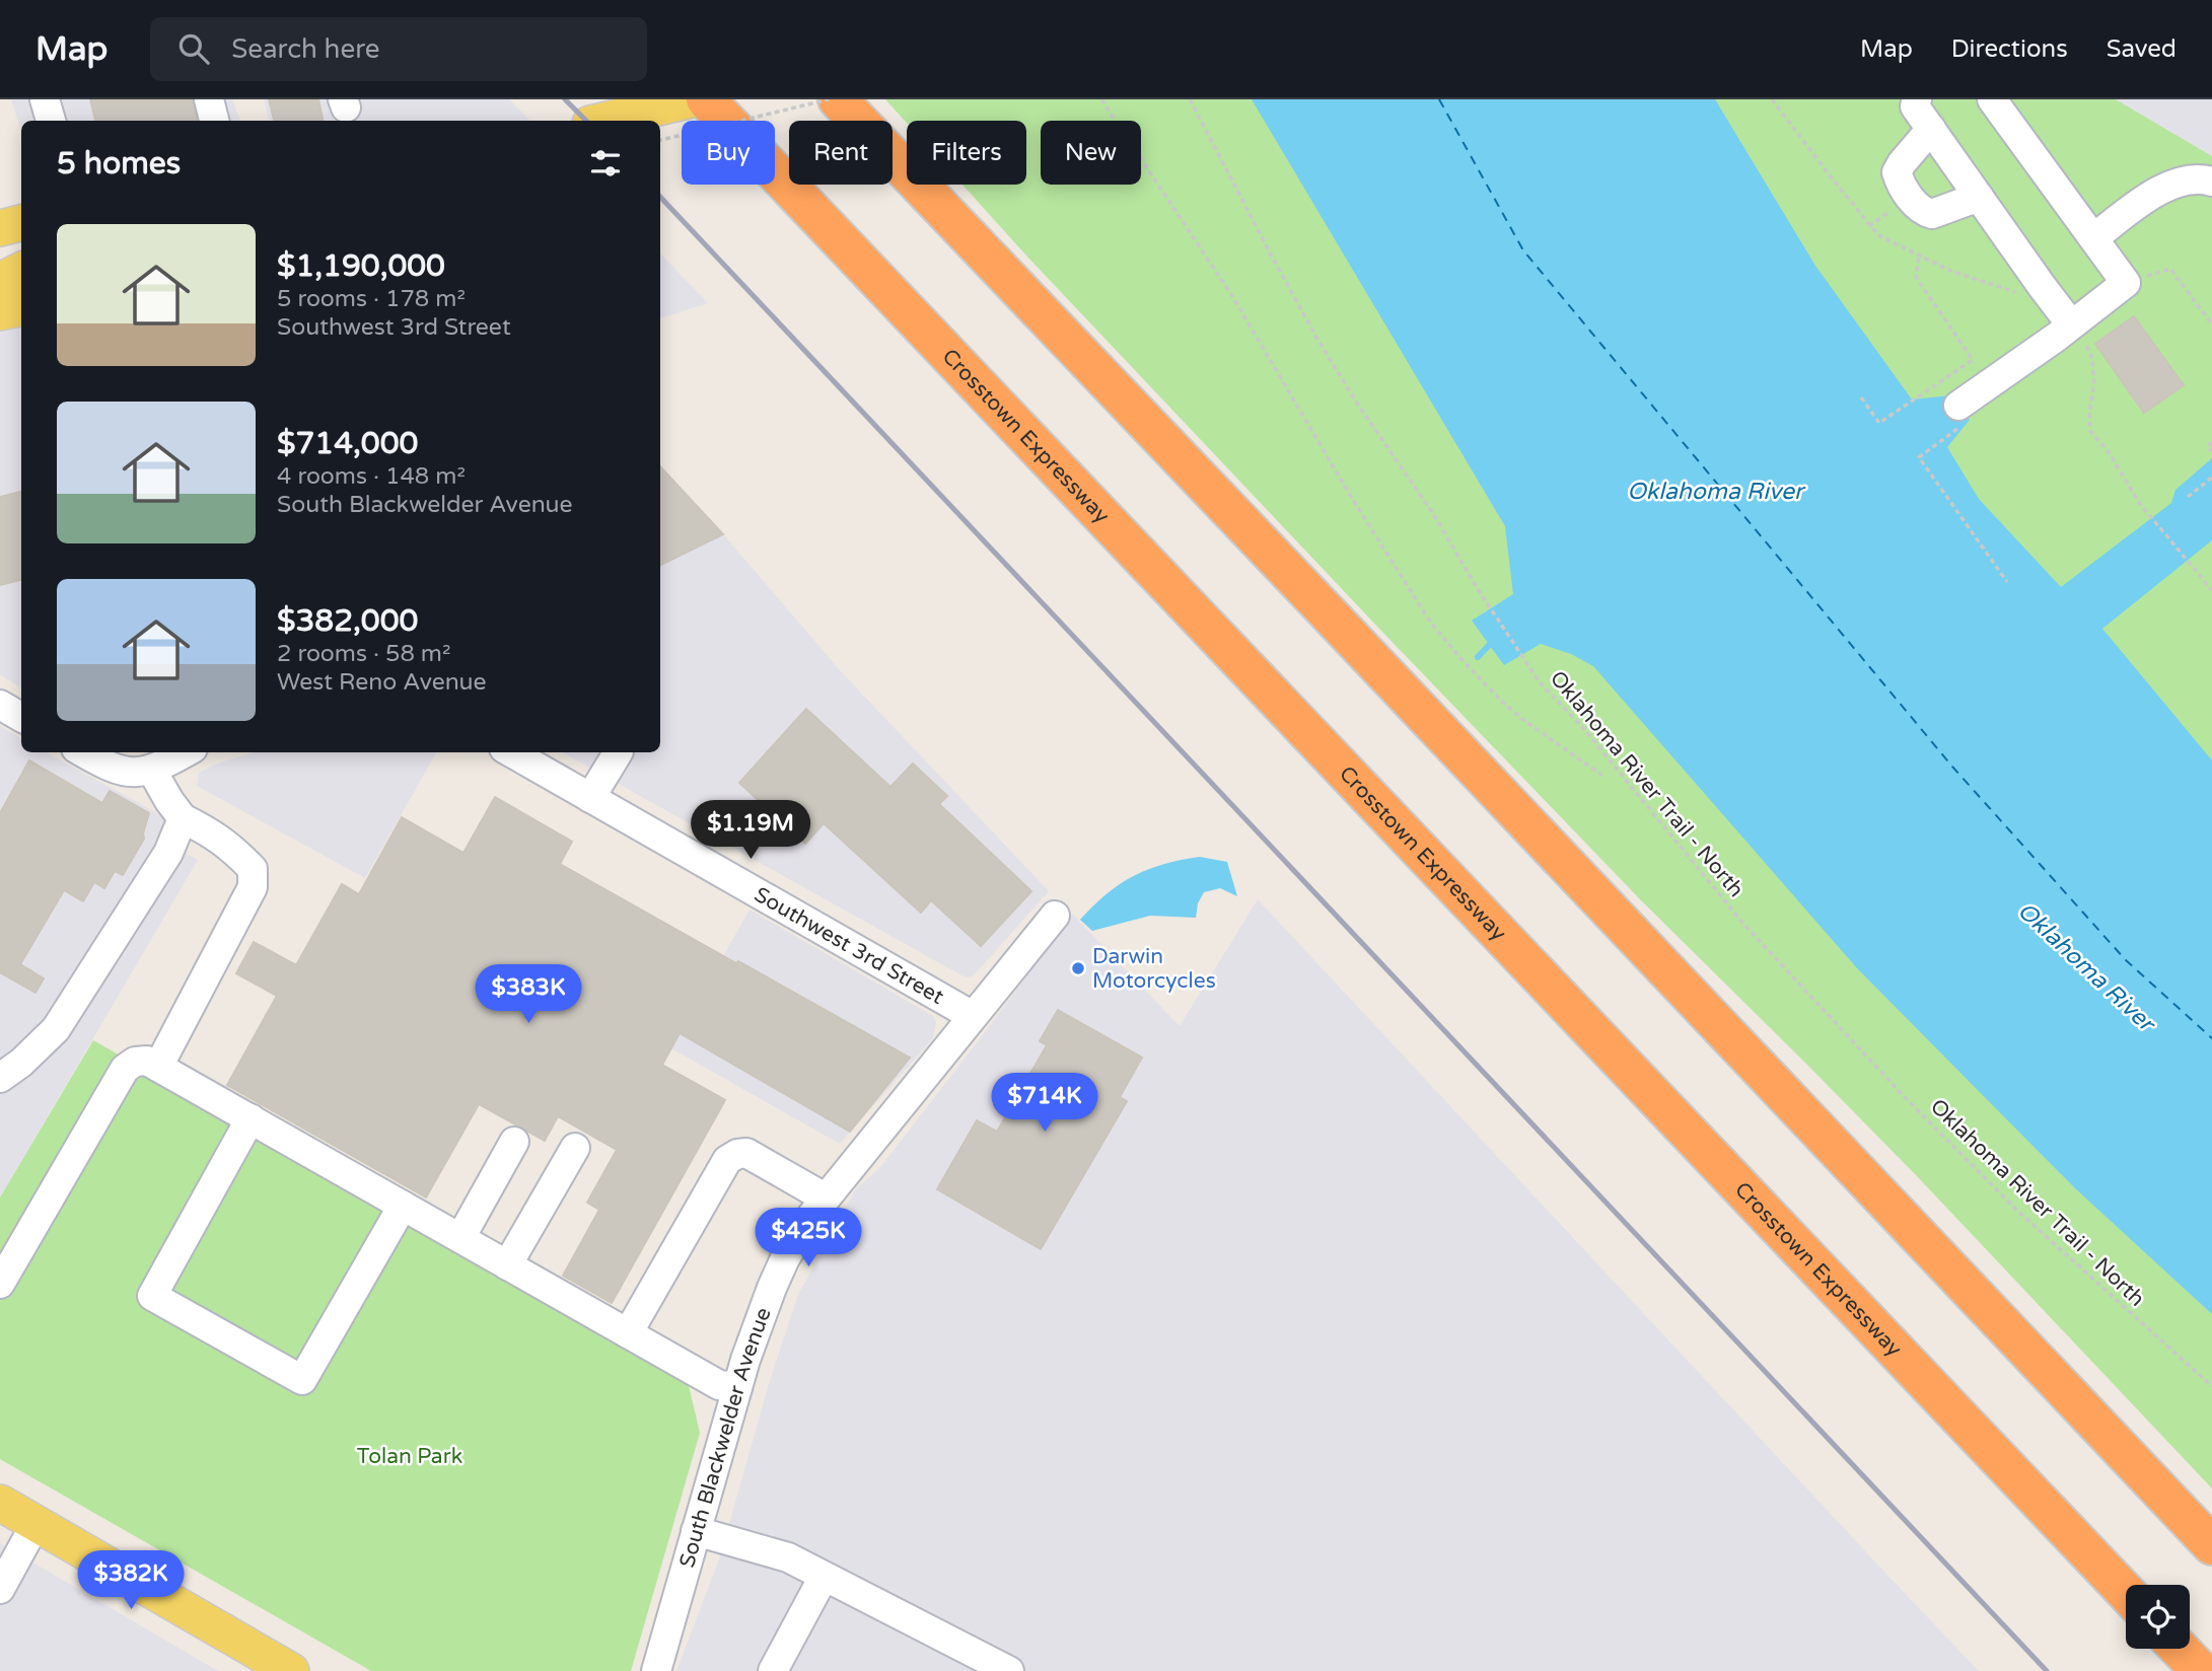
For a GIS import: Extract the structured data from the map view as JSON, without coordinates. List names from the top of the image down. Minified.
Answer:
{"streets":{"highway":["Crosstown Expressway"],"street":["Southwest 3rd Street","South Blackwelder Avenue"],"path":["Oklahoma River Trail - North"]},"crossings":[["Southwest 3rd Street","South Blackwelder Avenue"]],"water":["Oklahoma River"],"parks":["Tolan Park"],"places":["Darwin Motorcycles"],"page":{"header":"Map","search":"Search here","nav":["Map","Directions","Saved"],"chip":["Buy","Rent","Filters","New"],"heading":"5 homes","list":[{"name":"$1,190,000","note":"5 rooms · 178 m² · Southwest 3rd Street"},{"name":"$714,000","note":"4 rooms · 148 m² · South Blackwelder Avenue"},{"name":"$382,000","note":"2 rooms · 58 m² · West Reno Avenue"}],"price":["$1.19M","$383K","$714K","$425K","$382K"]}}
